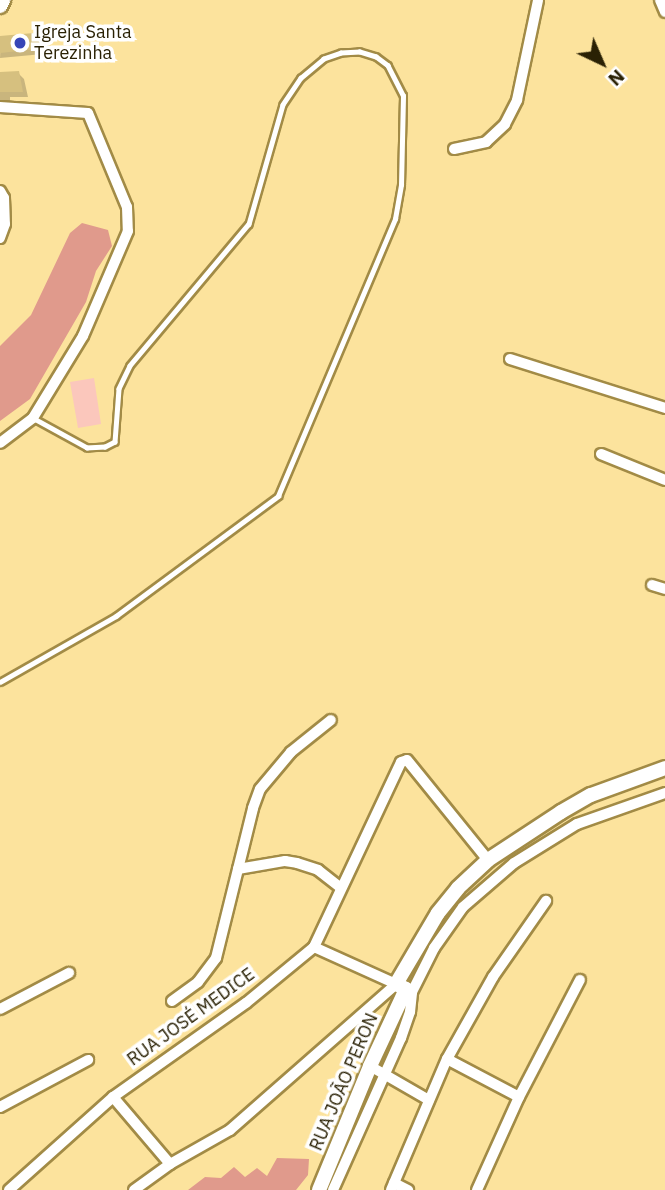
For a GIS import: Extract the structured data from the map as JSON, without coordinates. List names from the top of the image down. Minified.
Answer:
{"streets":{"street":["RUA JOSÉ MEDICE","RUA JOÃO PERON"]},"places":["Igreja Santa Terezinha"],"north":"bottom right"}
